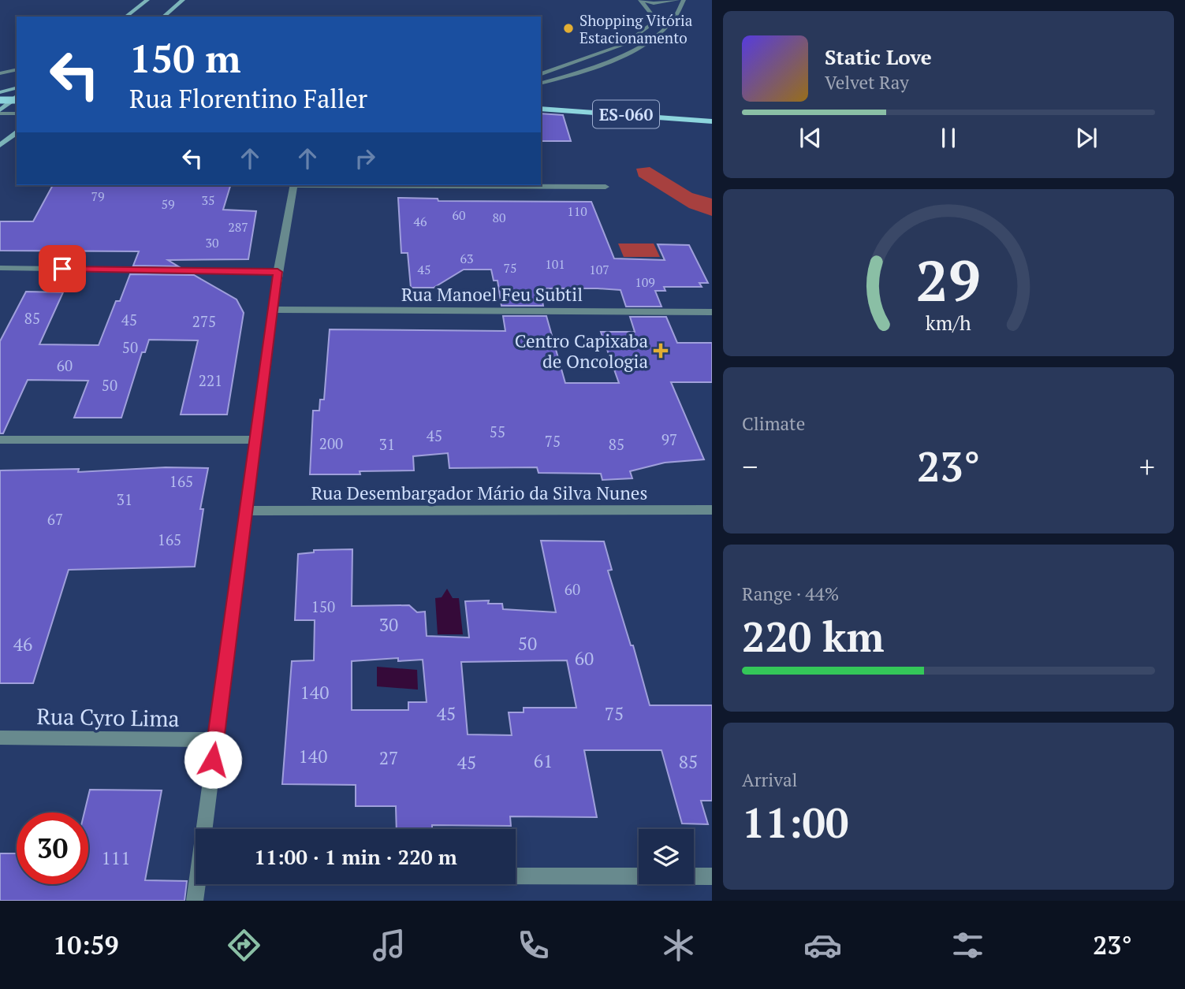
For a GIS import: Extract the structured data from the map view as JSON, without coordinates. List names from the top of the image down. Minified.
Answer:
{"streets":{"main road":["ES-060"],"street":["Rua Manoel Feu Subtil","Rua Desembargador Mário da Silva Nunes","Rua Cyro Lima"]},"places":{"other":["Shopping Vitória Estacionamento"],"health":["Centro Capixaba de Oncologia"]},"house_numbers":["79","35","59","110","60","80","46","287","30","63","101","75","45","107","109","85","45","275","50","60","221","50","55","45","97","75","200","31","85","165","31","67","165","60","150","30","50","46","60","140","45","75","140","27","61","85","45","111"],"page":{"turn":["150 m","Rua Florentino Faller"],"song":["Static Love","Velvet Ray"],"tile":["Climate",["Range · 44%","220 km"],["Arrival","11:00"]],"heat":["−","23°","+"],"limit":"30","trip":"11:00 · 1 min · 220 m","tabs":["10:59","23°"],"gauge":["29","km/h"]}}
